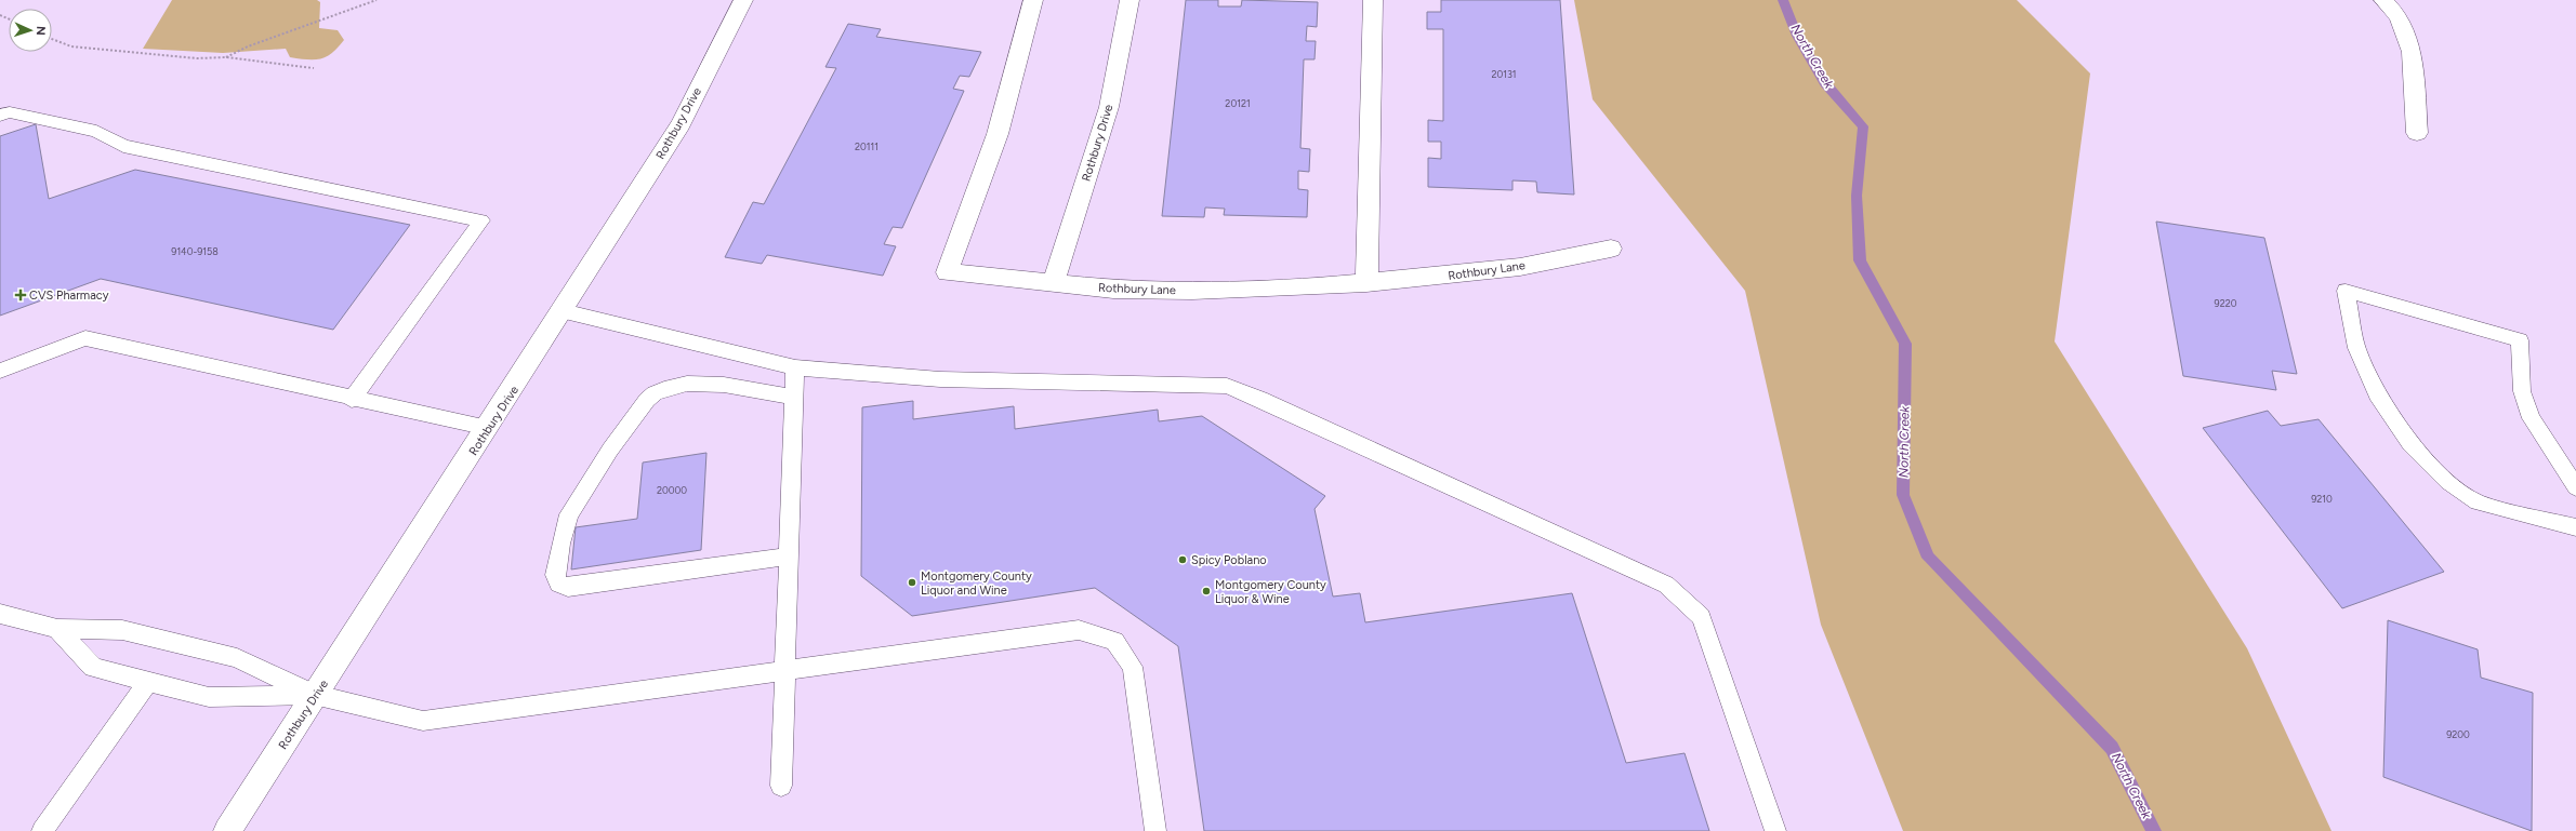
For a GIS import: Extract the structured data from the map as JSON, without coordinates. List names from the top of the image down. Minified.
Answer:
{"streets":{"street":["Rothbury Drive","Rothbury Lane"]},"crossings":[["Rothbury Drive","Rothbury Lane"]],"water":["North Creek"],"places":{"health":["CVS Pharmacy"],"other":["Spicy Poblano","Montgomery County Liquor and Wine","Montgomery County Liquor & Wine"]},"house_numbers":["20131","20121","20111","9140-9158","9220","20000","9210","9200"],"north":"right"}
